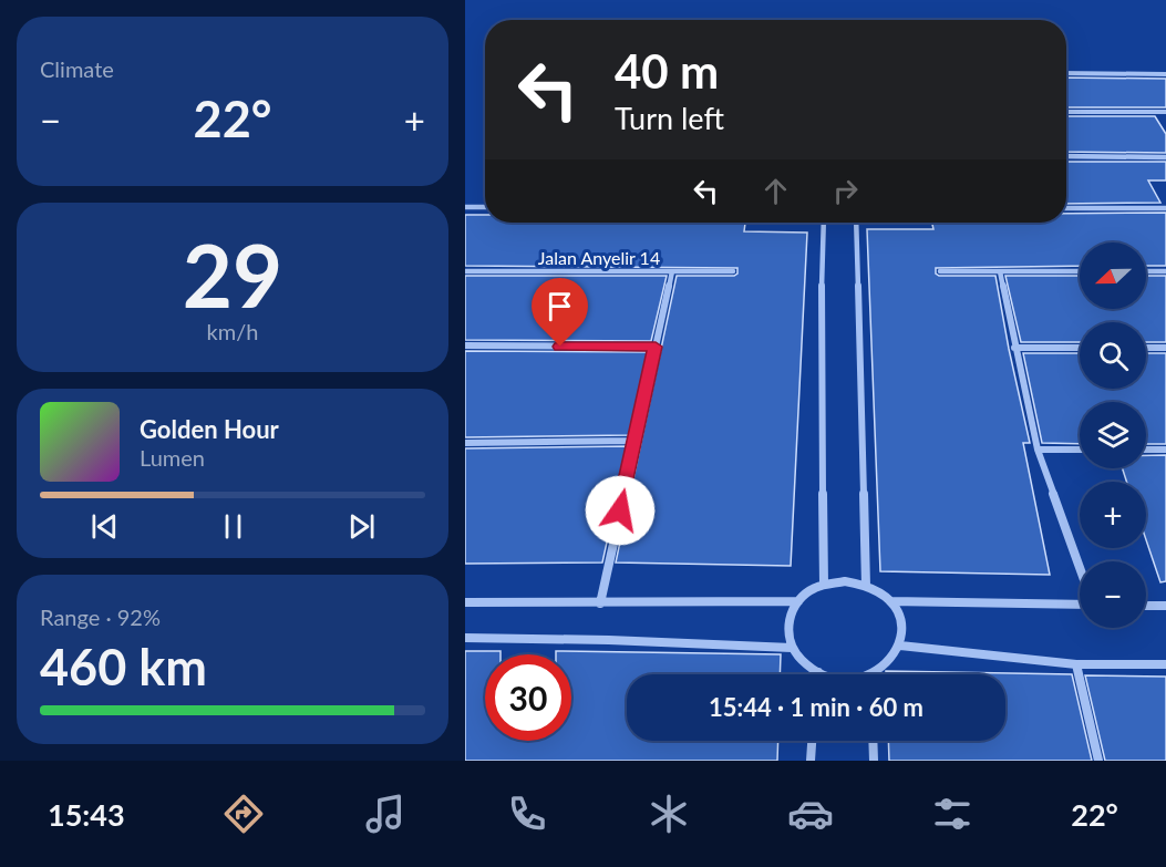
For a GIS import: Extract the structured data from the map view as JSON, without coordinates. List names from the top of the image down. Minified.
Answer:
{"streets":{"street":["Jalan Anyelir 14"]},"north":"left","page":{"tile":["Climate",["29","km/h"],["Range · 92%","460 km"]],"turn":["40 m","Turn left"],"heat":["−","22°","+"],"map_buttons":["+","−"],"song":["Golden Hour","Lumen"],"limit":"30","trip":"15:44 · 1 min · 60 m","tabs":["15:43","22°"]}}
